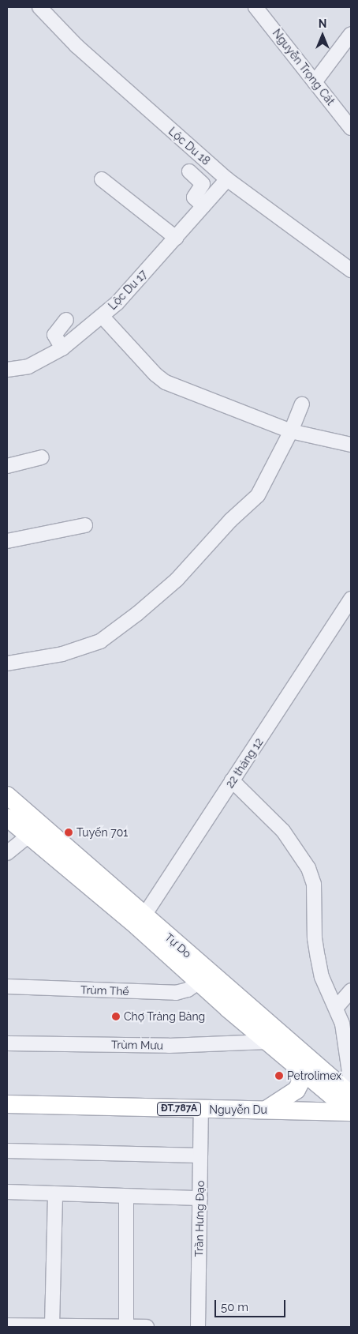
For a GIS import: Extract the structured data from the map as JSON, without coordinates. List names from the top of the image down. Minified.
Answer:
{"streets":{"main road":["Tự Do","ĐT.787A","Nguyễn Du"],"street":["Nguyễn Trọng Cát","Lộc Du 18","Lộc Du 17","22 tháng 12","Trùm Thể","Trùm Mưu","Trần Hưng Đạo"]},"crossings":[["Lộc Du 18","Lộc Du 17"],["22 tháng 12","Tự Do"],["Tự Do","Trùm Thể"],["Tự Do","Trùm Mưu"],["Tự Do","Nguyễn Du"],["Nguyễn Du","Trần Hưng Đạo"]],"places":["Tuyến 701","Chợ Trảng Bàng","Petrolimex"],"scale_bar":"50 m","north":"top"}
